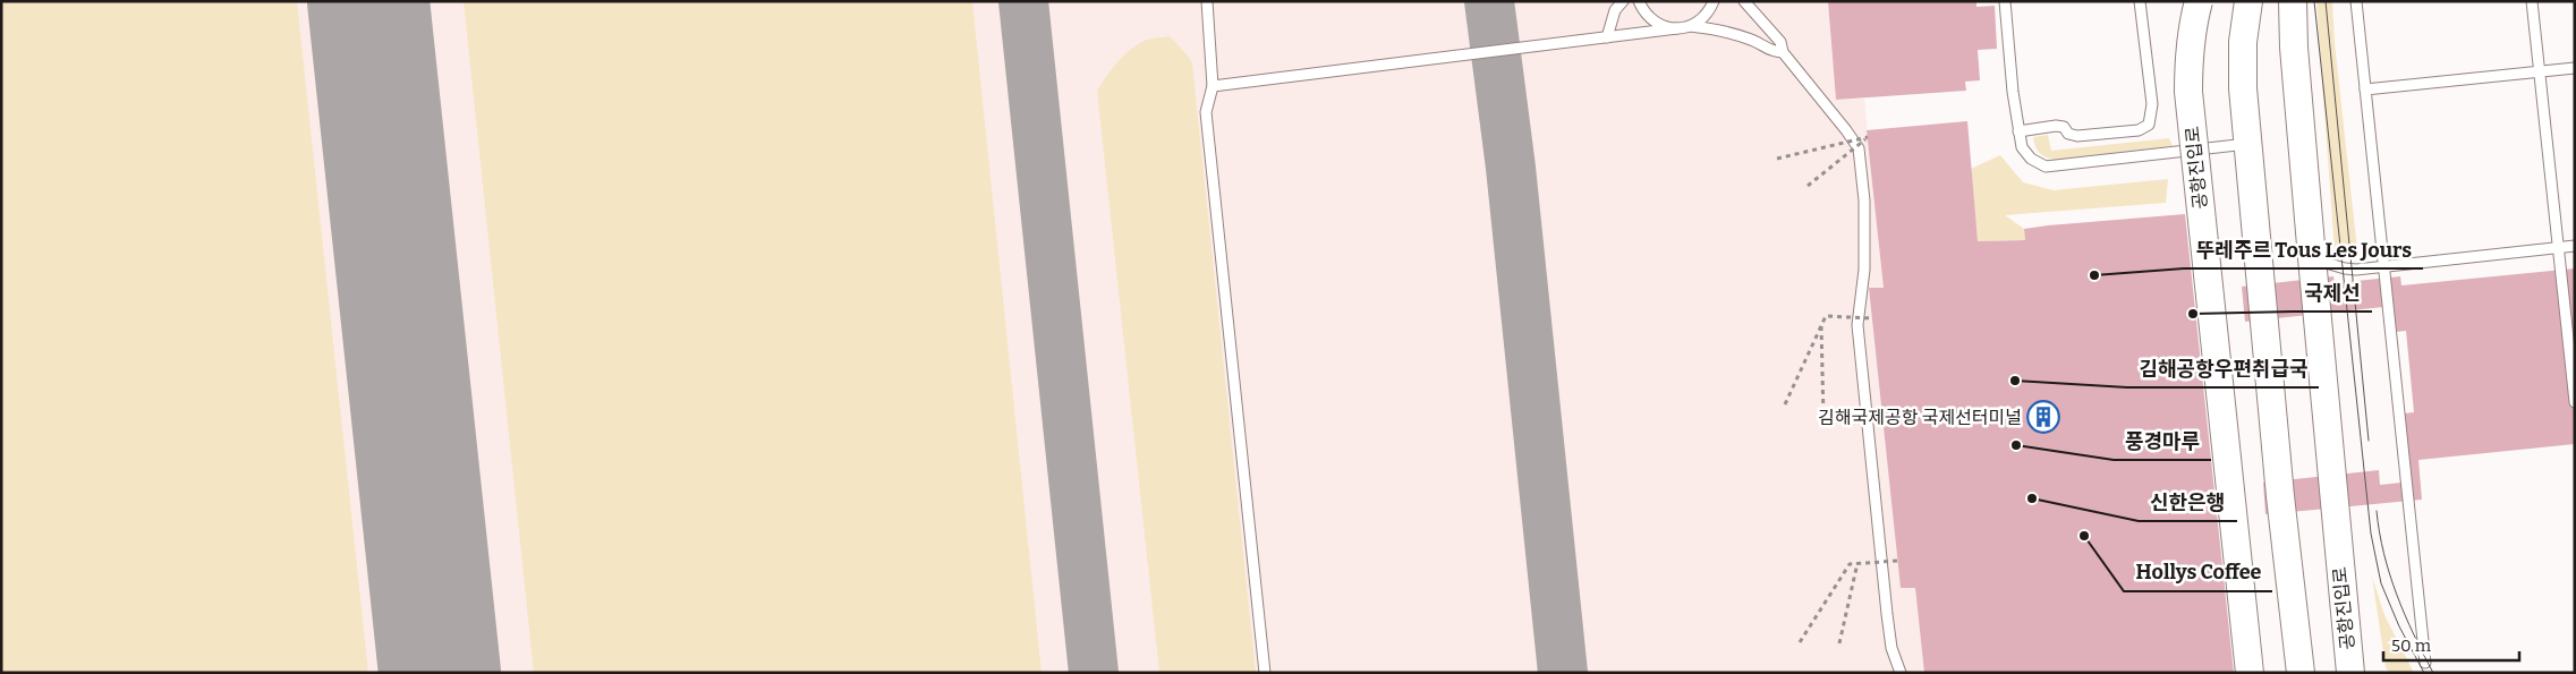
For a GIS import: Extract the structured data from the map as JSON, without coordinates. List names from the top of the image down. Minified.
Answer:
{"streets":{"main road":["공항진입로"]},"places":{"other":["뚜레주르 Tous Les Jours","국제선","김해공항우편취급국","풍경마루","신한은행","Hollys Coffee"],"building":["김해국제공항 국제선터미널"]},"scale_bar":"50 m"}
